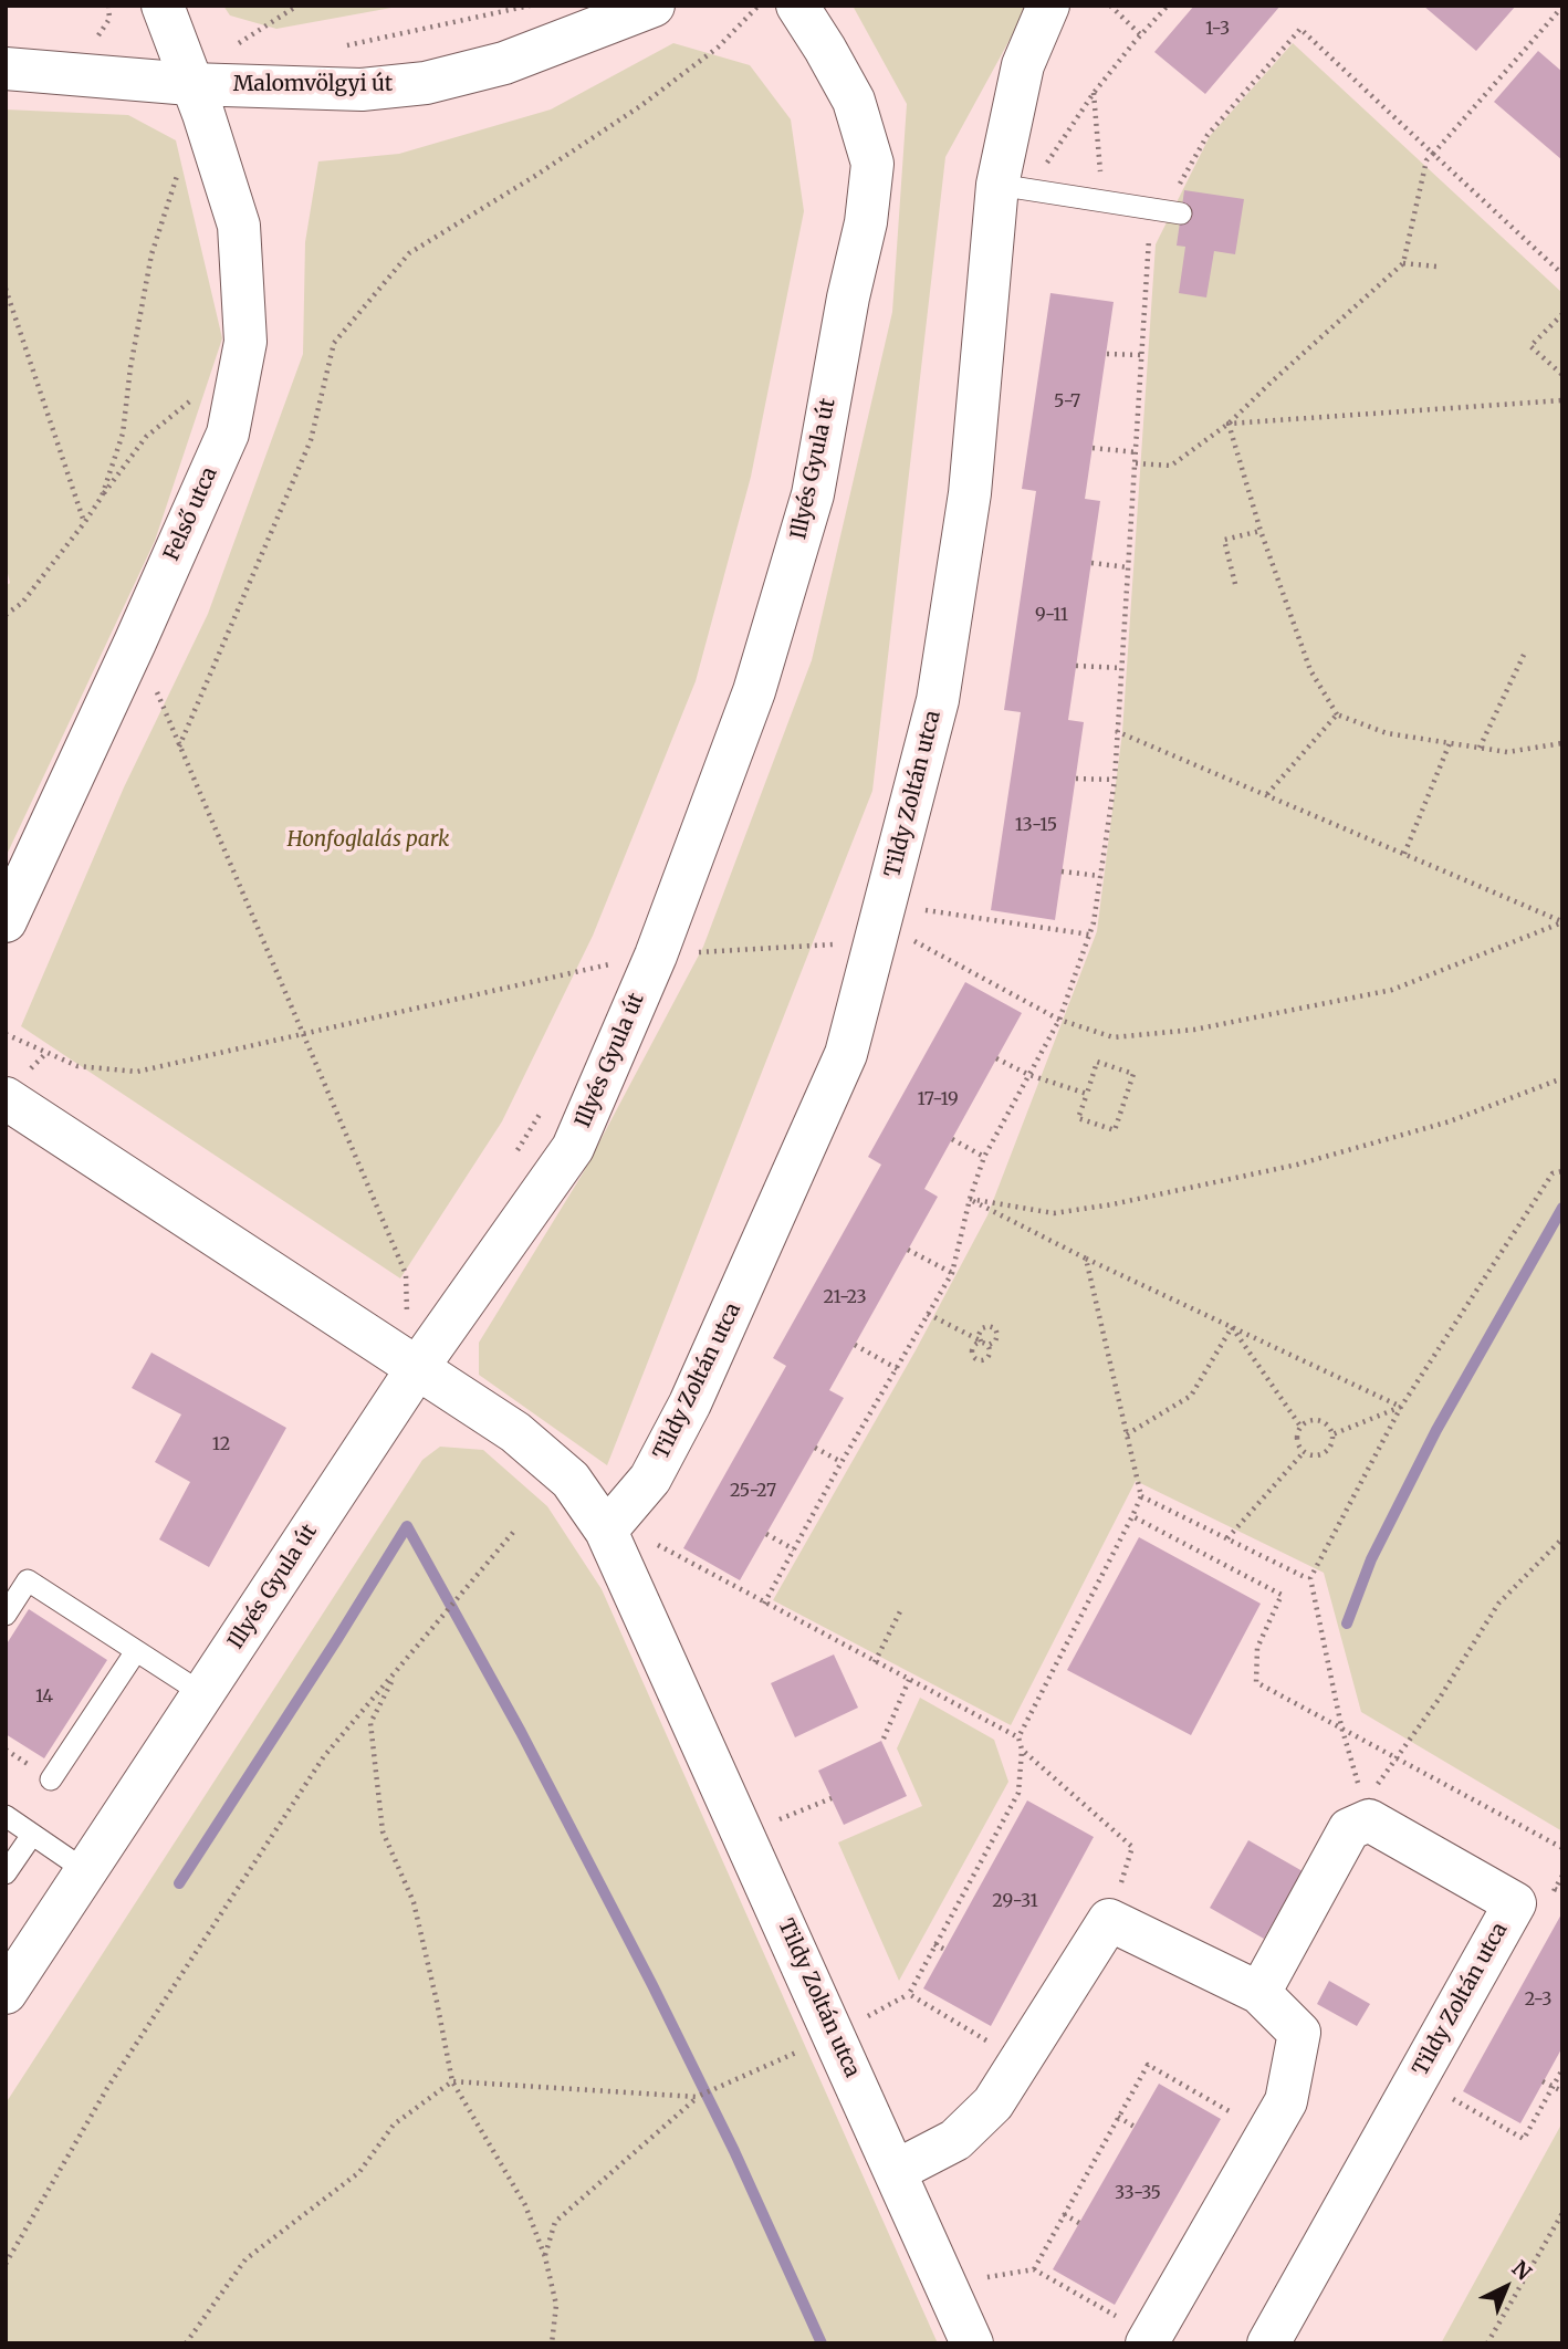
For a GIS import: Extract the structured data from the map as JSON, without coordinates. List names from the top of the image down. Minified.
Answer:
{"streets":{"street":["Malomvölgyi út","Illyés Gyula út","Felső utca","Tildy Zoltán utca"]},"crossings":[["Malomvölgyi út","Felső utca"],["Illyés Gyula út","Tildy Zoltán utca"]],"parks":["Honfoglalás park"],"house_numbers":["1-3","5-7","9-11","13-15","17-19","21-23","12","25-27","14","29-31","2-3","33-35"],"north":"top right"}
